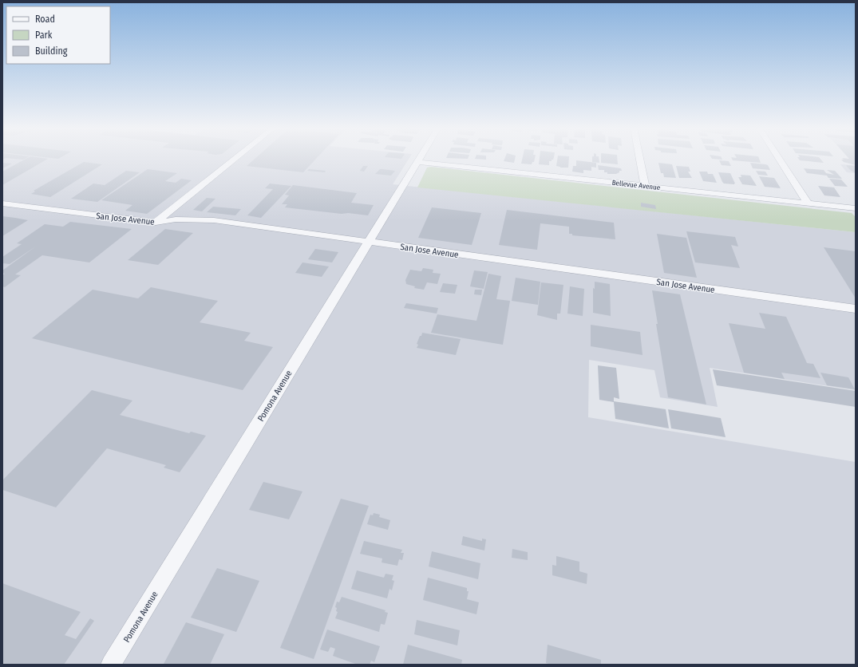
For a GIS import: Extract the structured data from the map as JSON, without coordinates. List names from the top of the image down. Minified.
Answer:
{"streets":{"street":["Bellevue Avenue","San Jose Avenue","Pomona Avenue"]},"crossings":[["Bellevue Avenue","Pomona Avenue"],["San Jose Avenue","Pomona Avenue"]],"legend":["Road","Park","Building"]}
